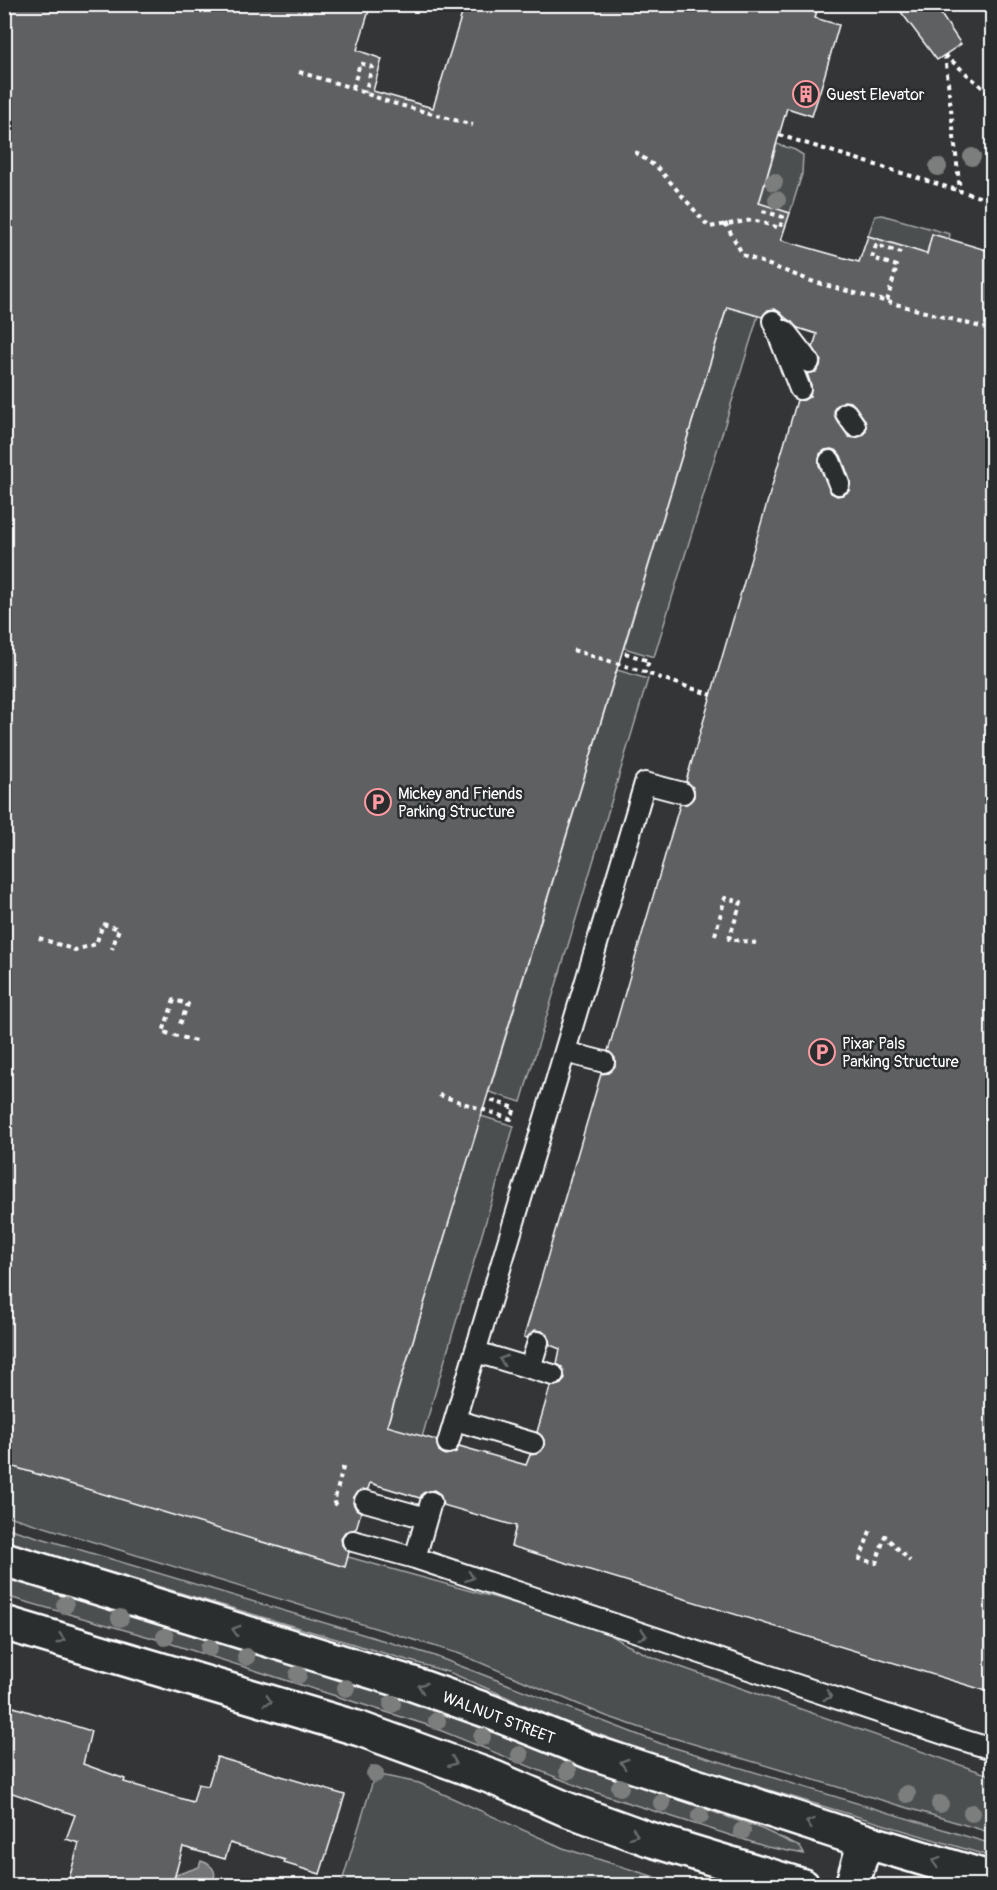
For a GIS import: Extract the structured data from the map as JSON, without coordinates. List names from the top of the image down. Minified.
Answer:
{"streets":{"street":["WALNUT STREET"]},"places":{"building":["Guest Elevator"],"parking":["Mickey and Friends Parking Structure","Pixar Pals Parking Structure"]}}
